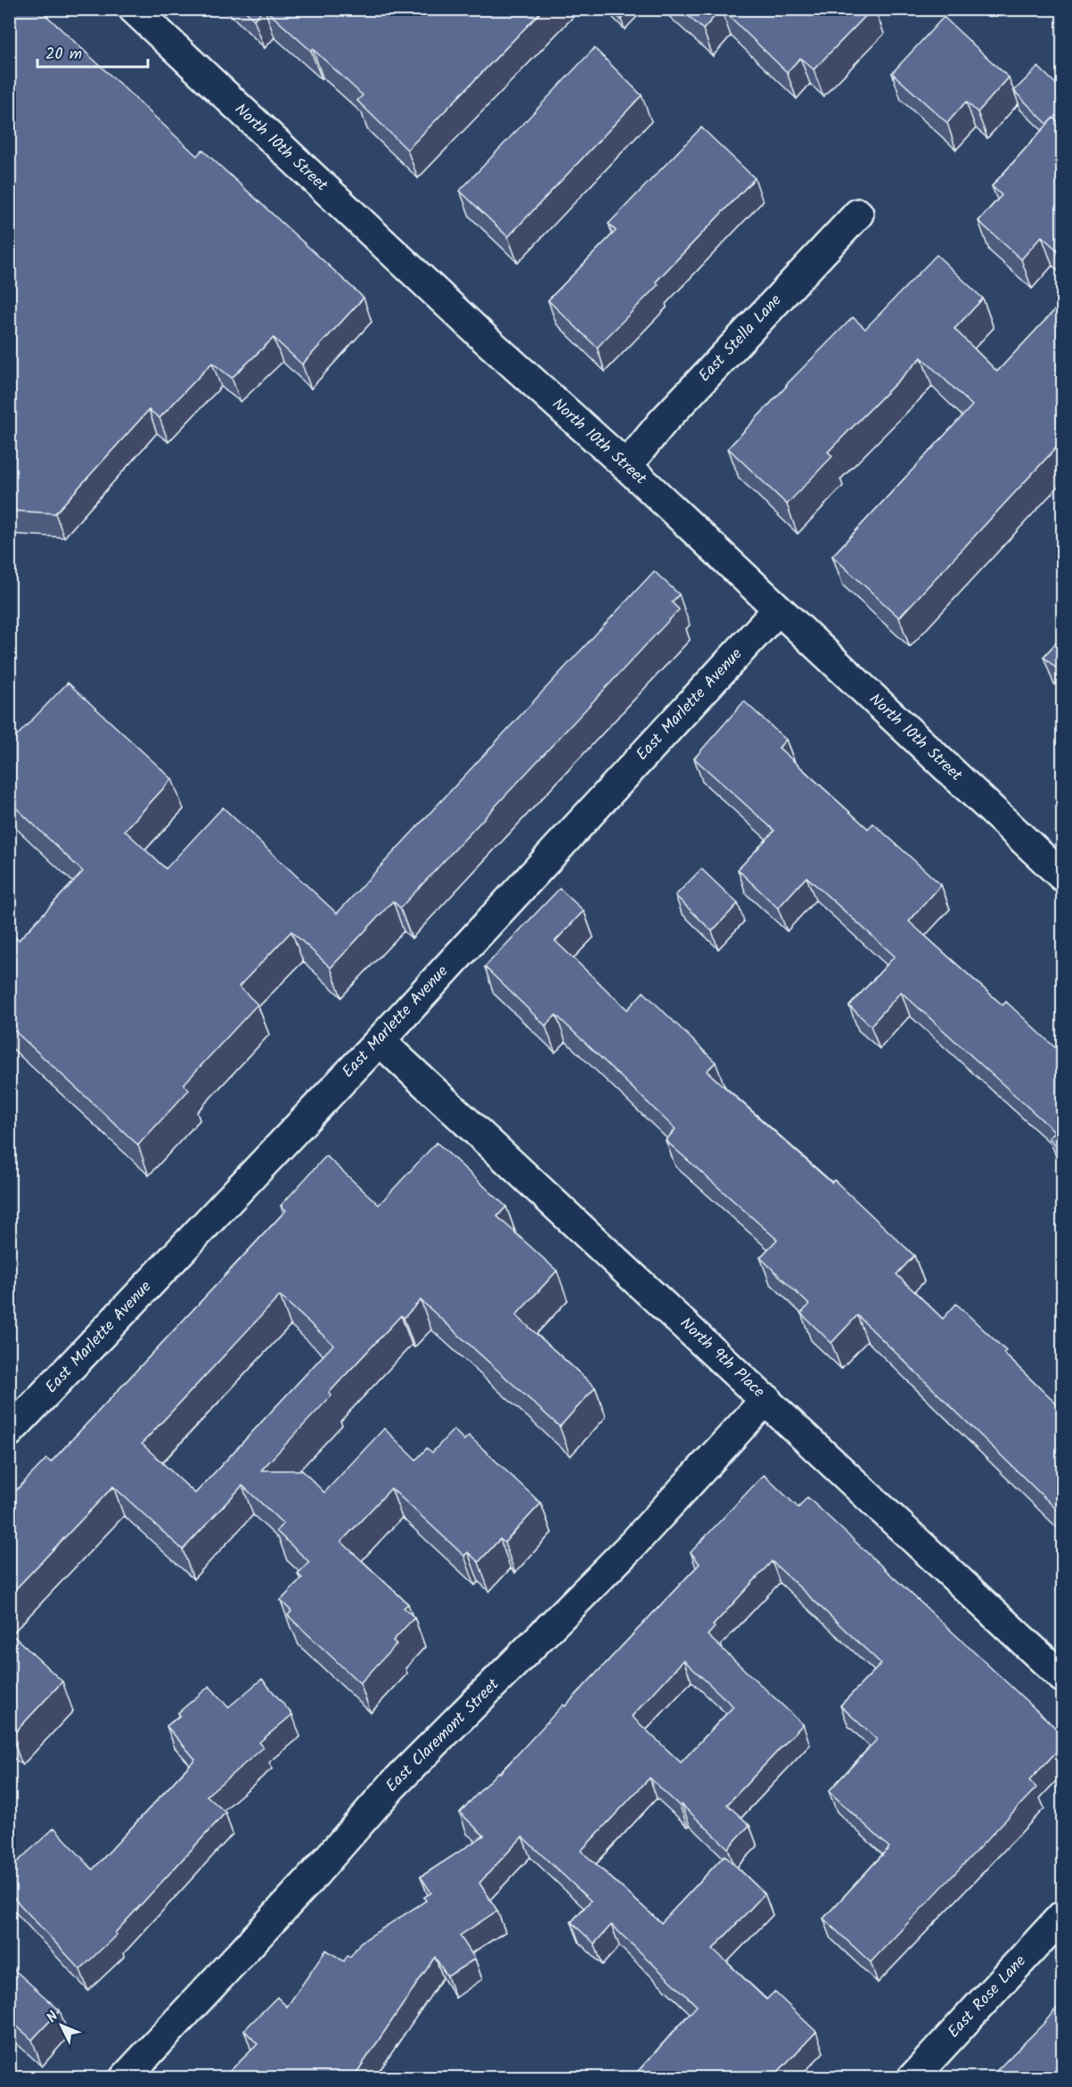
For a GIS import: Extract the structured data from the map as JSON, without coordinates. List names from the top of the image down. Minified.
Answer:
{"streets":{"street":["North 10th Street","East Stella Lane","East Marlette Avenue","North 9th Place","East Claremont Street","East Rose Lane"]},"crossings":[["North 10th Street","East Stella Lane"],["North 10th Street","East Marlette Avenue"],["East Marlette Avenue","North 9th Place"],["North 9th Place","East Claremont Street"]],"scale_bar":"20 m","north":"top left"}
